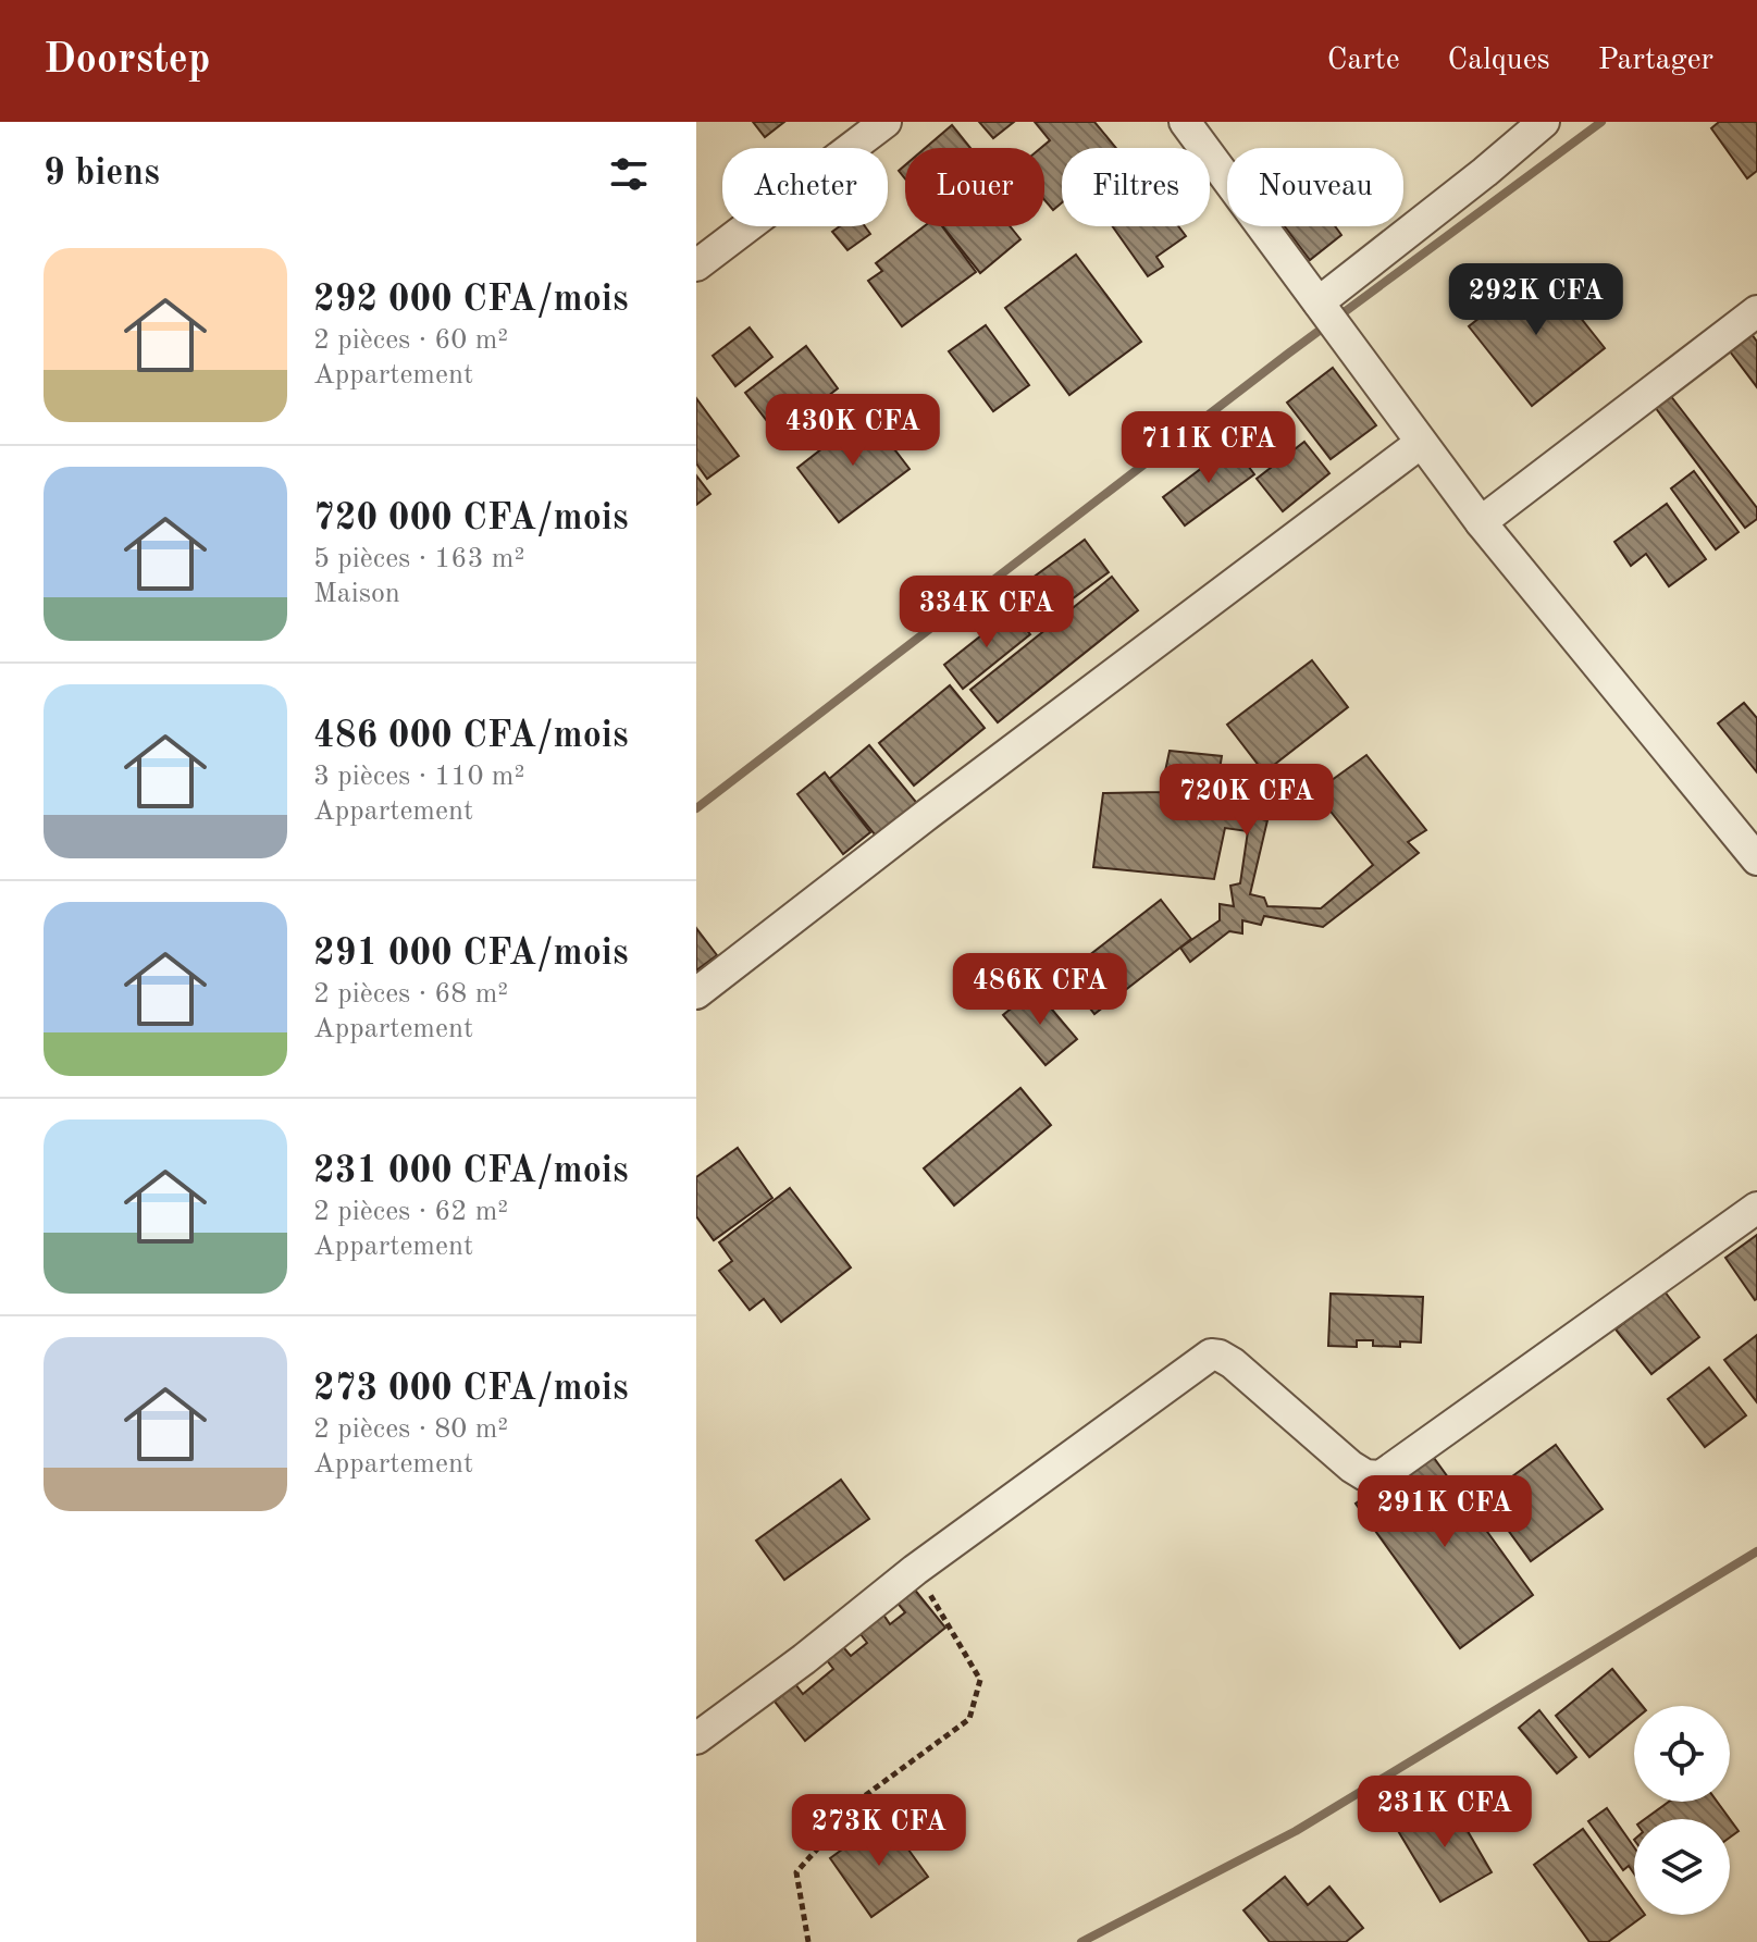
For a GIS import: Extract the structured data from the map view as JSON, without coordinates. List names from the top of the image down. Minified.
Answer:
{"page":{"header":"Doorstep","nav":["Carte","Calques","Partager"],"heading":"9 biens","chip":["Acheter","Louer","Filtres","Nouveau"],"list":[{"name":"292 000 CFA/mois","note":"2 pièces · 60 m² · Appartement"},{"name":"720 000 CFA/mois","note":"5 pièces · 163 m² · Maison"},{"name":"486 000 CFA/mois","note":"3 pièces · 110 m² · Appartement"},{"name":"291 000 CFA/mois","note":"2 pièces · 68 m² · Appartement"},{"name":"231 000 CFA/mois","note":"2 pièces · 62 m² · Appartement"},{"name":"273 000 CFA/mois","note":"2 pièces · 80 m² · Appartement"}],"price":["292K CFA","430K CFA","711K CFA","334K CFA","720K CFA","486K CFA","291K CFA","231K CFA","273K CFA"]}}
